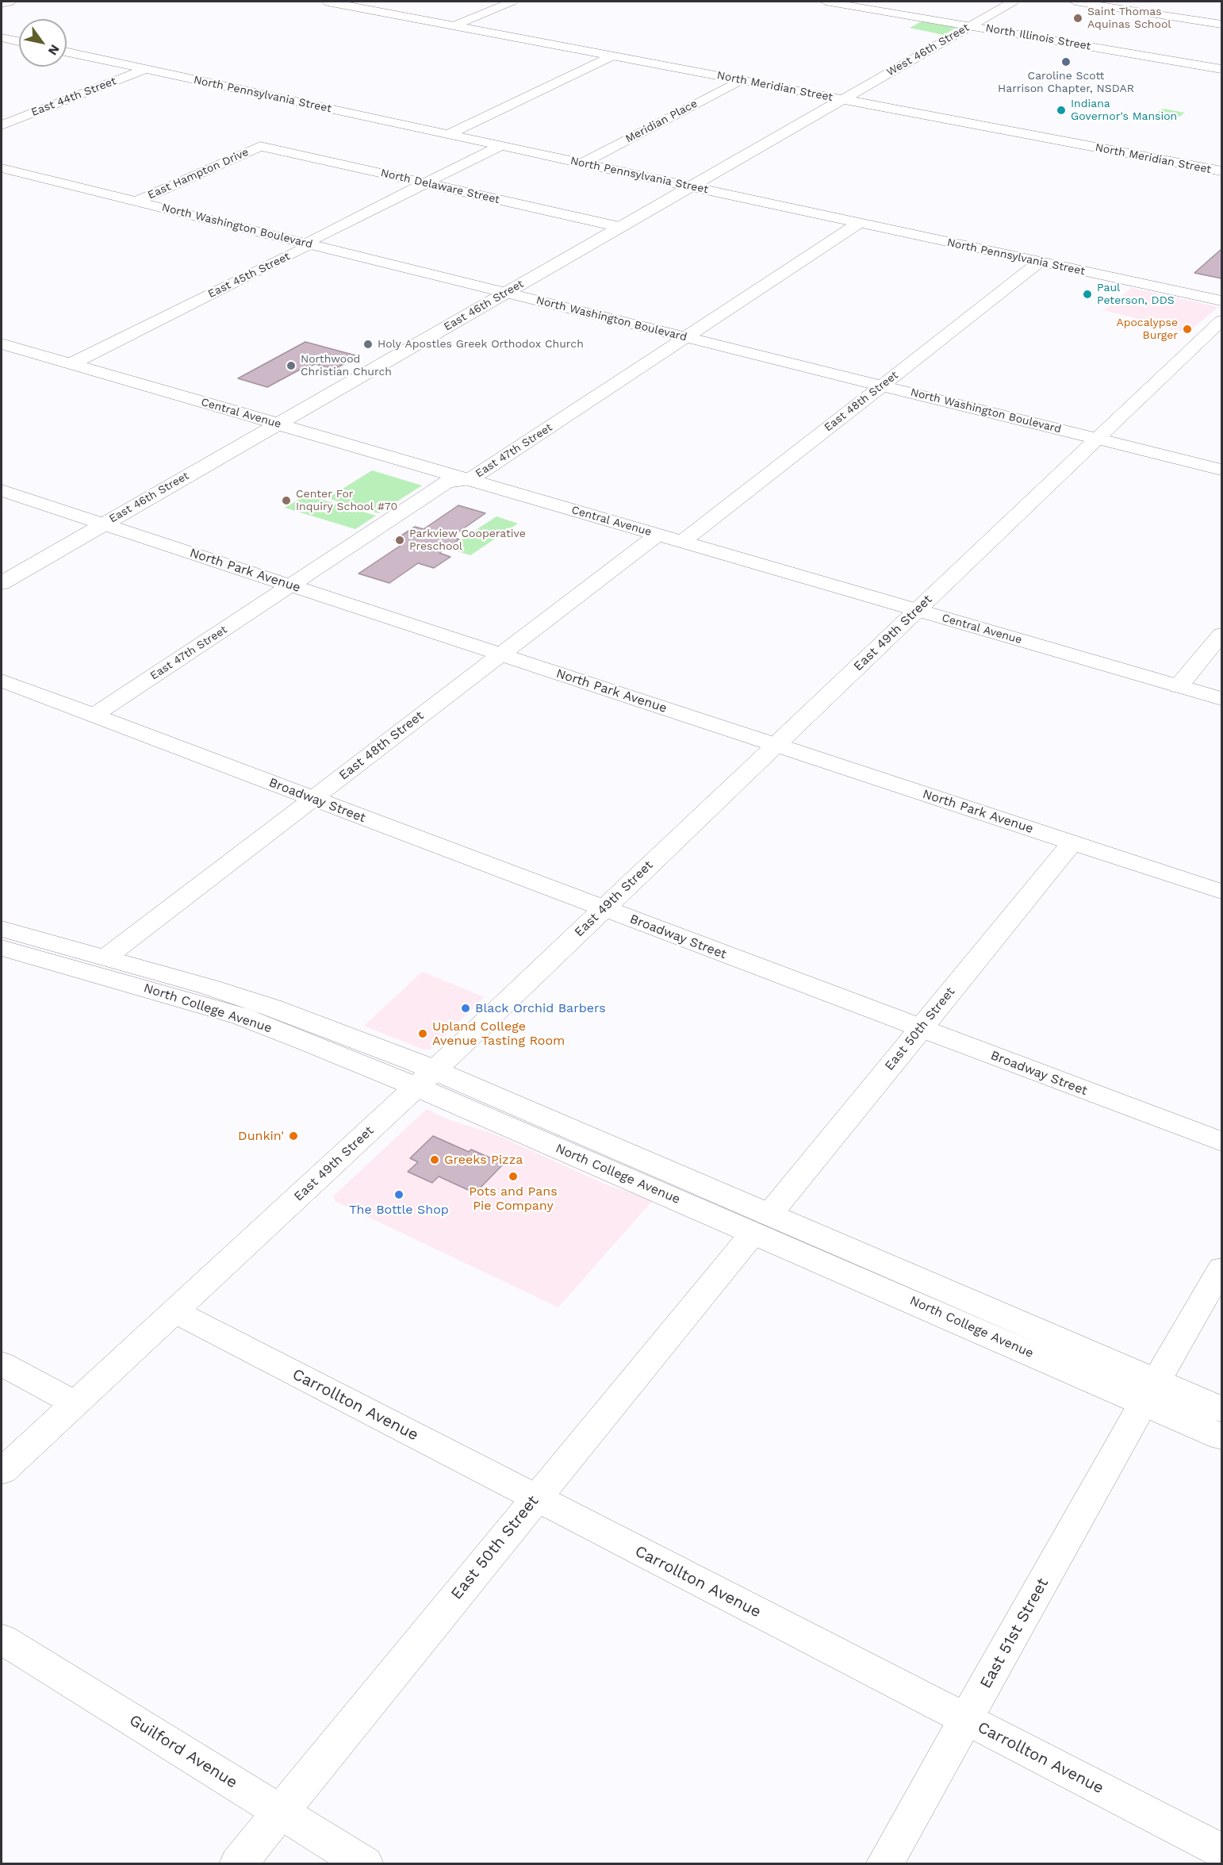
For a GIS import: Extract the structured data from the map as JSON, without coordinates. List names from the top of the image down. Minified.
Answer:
{"streets":{"main road":["West 46th Street","North Meridian Street","East 46th Street","Central Avenue","North College Avenue"],"street":["North Illinois Street","North Pennsylvania Street","East 44th Street","Meridian Place","East Hampton Drive","North Delaware Street","North Washington Boulevard","East 45th Street","East 48th Street","East 47th Street","North Park Avenue","East 49th Street","Broadway Street","East 50th Street","Carrollton Avenue","East 51st Street","Guilford Avenue"]},"crossings":[["North Illinois Street","West 46th Street"],["West 46th Street","North Meridian Street"],["West 46th Street","East 46th Street"],["North Meridian Street","Meridian Place"],["North Meridian Street","East 46th Street"],["North Pennsylvania Street","East 44th Street"],["North Pennsylvania Street","Meridian Place"],["North Pennsylvania Street","East 45th Street"],["North Pennsylvania Street","East 46th Street"],["North Pennsylvania Street","East 48th Street"],["North Pennsylvania Street","East 47th Street"],["East Hampton Drive","North Delaware Street"],["East Hampton Drive","North Washington Boulevard"],["North Delaware Street","East 45th Street"],["North Delaware Street","East 46th Street"],["North Washington Boulevard","East 45th Street"],["North Washington Boulevard","East 46th Street"],["North Washington Boulevard","East 48th Street"],["North Washington Boulevard","East 47th Street"],["North Washington Boulevard","East 49th Street"],["East 45th Street","Central Avenue"],["East 46th Street","Central Avenue"],["East 46th Street","North Park Avenue"],["East 48th Street","Central Avenue"],["East 48th Street","North Park Avenue"],["East 48th Street","Broadway Street"],["East 48th Street","North College Avenue"],["Central Avenue","East 47th Street"],["Central Avenue","East 49th Street"],["East 47th Street","North Park Avenue"],["East 47th Street","Broadway Street"],["North Park Avenue","East 49th Street"],["North Park Avenue","East 50th Street"],["East 49th Street","Broadway Street"],["East 49th Street","North College Avenue"],["East 49th Street","Carrollton Avenue"],["Broadway Street","East 50th Street"],["North College Avenue","East 50th Street"],["North College Avenue","East 51st Street"],["East 50th Street","Carrollton Avenue"],["East 50th Street","Guilford Avenue"],["Carrollton Avenue","East 51st Street"]],"places":["Saint Thomas Aquinas School","Caroline Scott Harrison Chapter, NSDAR","Indiana Governor's Mansion","Paul Peterson, DDS","Apocalypse Burger","Holy Apostles Greek Orthodox Church","Northwood Christian Church","Center For Inquiry School #70","Parkview Cooperative Preschool","Black Orchid Barbers","Upland College Avenue Tasting Room","Dunkin'","Greeks Pizza","Pots and Pans Pie Company","The Bottle Shop"],"north":"bottom right"}
